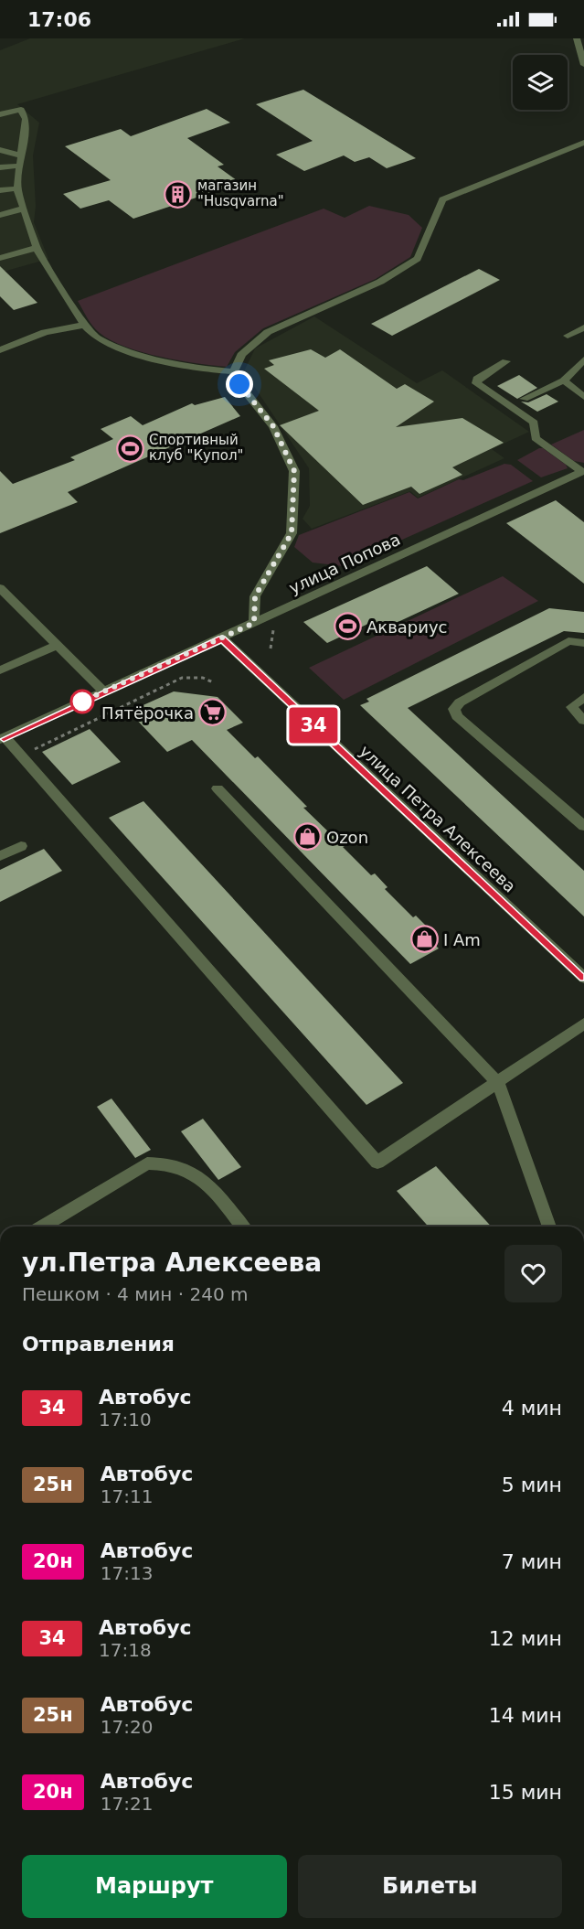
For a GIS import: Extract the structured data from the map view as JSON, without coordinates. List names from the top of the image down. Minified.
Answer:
{"streets":{"street":["улица Попова","улица Петра Алексеева"]},"crossings":[["улица Попова","улица Петра Алексеева"]],"places":{"building":["магазин \"Husqvarna\""],"sports":["Спортивный клуб \"Купол\"","Аквариус"],"supermarket":["Пятёрочка"],"shop":["Ozon","I Am"]},"lines":["bus line 34"],"page":{"status":"17:06","on_map":"34","heading":[["ул.Петра Алексеева","Пешком · 4 мин · 240 m"],"Отправления"],"list":[{"mark":"34","name":"Автобус","note":"17:10","value":"4 мин"},{"mark":"25н","name":"Автобус","note":"17:11","value":"5 мин"},{"mark":"20н","name":"Автобус","note":"17:13","value":"7 мин"},{"mark":"34","name":"Автобус","note":"17:18","value":"12 мин"},{"mark":"25н","name":"Автобус","note":"17:20","value":"14 мин"},{"mark":"20н","name":"Автобус","note":"17:21","value":"15 мин"}],"buttons":["Маршрут","Билеты"]}}
